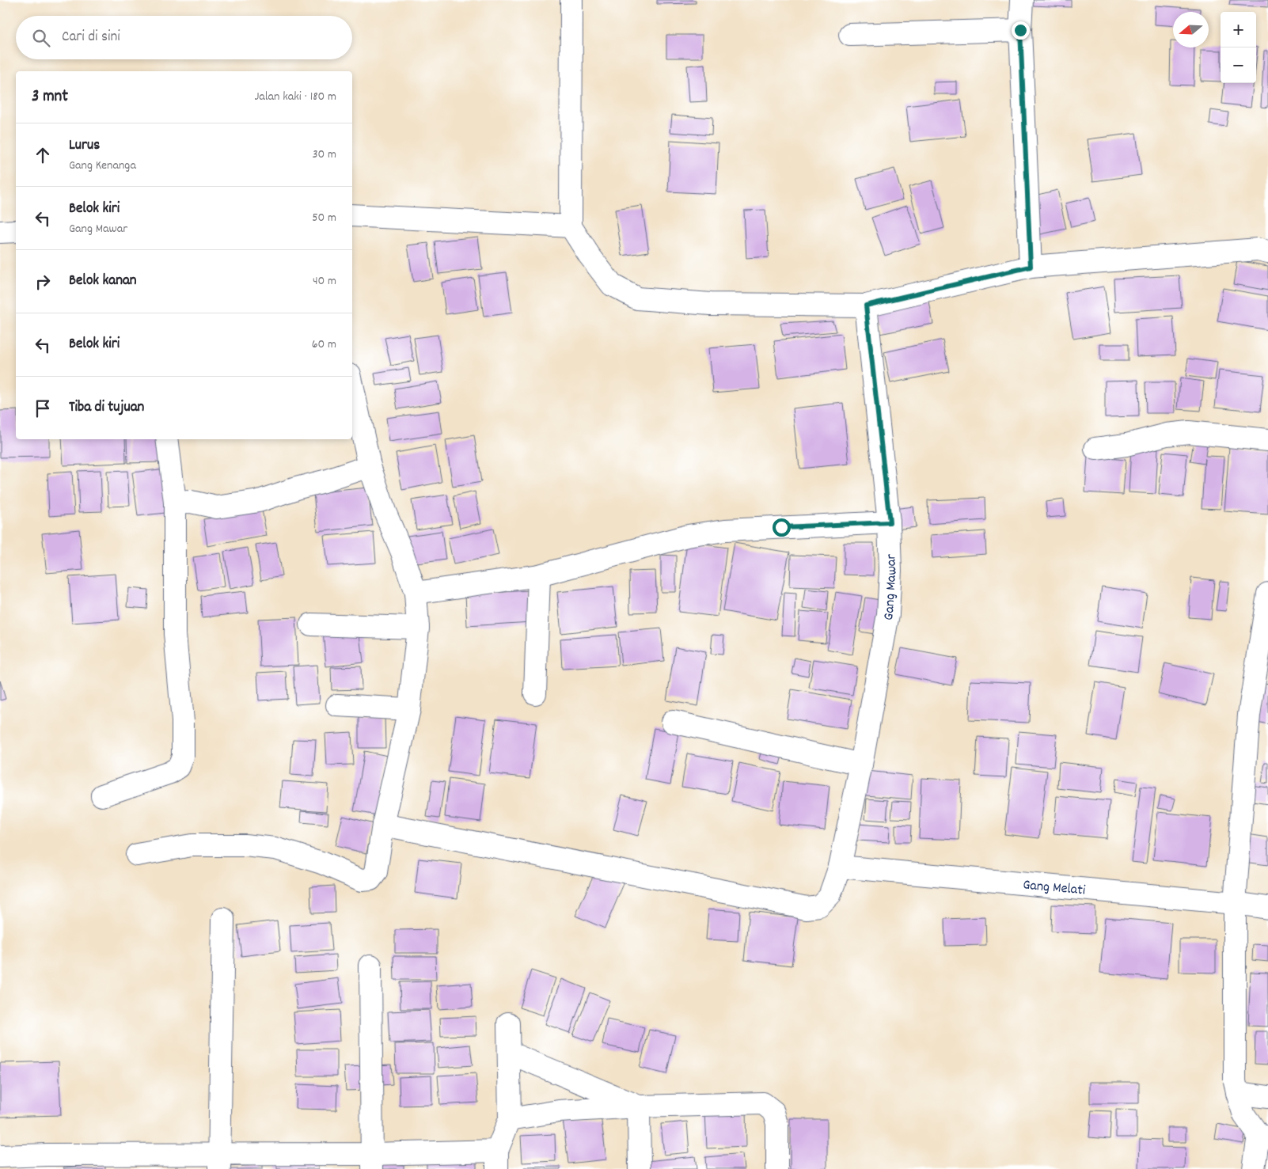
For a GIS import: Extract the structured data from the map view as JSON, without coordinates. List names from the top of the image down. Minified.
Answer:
{"streets":{"street":["Gang Mawar","Gang Melati"]},"crossings":[["Gang Mawar","Gang Melati"]],"north":"left","page":{"map_buttons":["+","−"],"search":"Cari di sini","heading":["3 mnt","Jalan kaki · 180 m"],"list":[["Lurus","Gang Kenanga","30 m"],["Belok kiri","Gang Mawar","50 m"],["Belok kanan","40 m"],["Belok kiri","60 m"],"Tiba di tujuan"]}}
